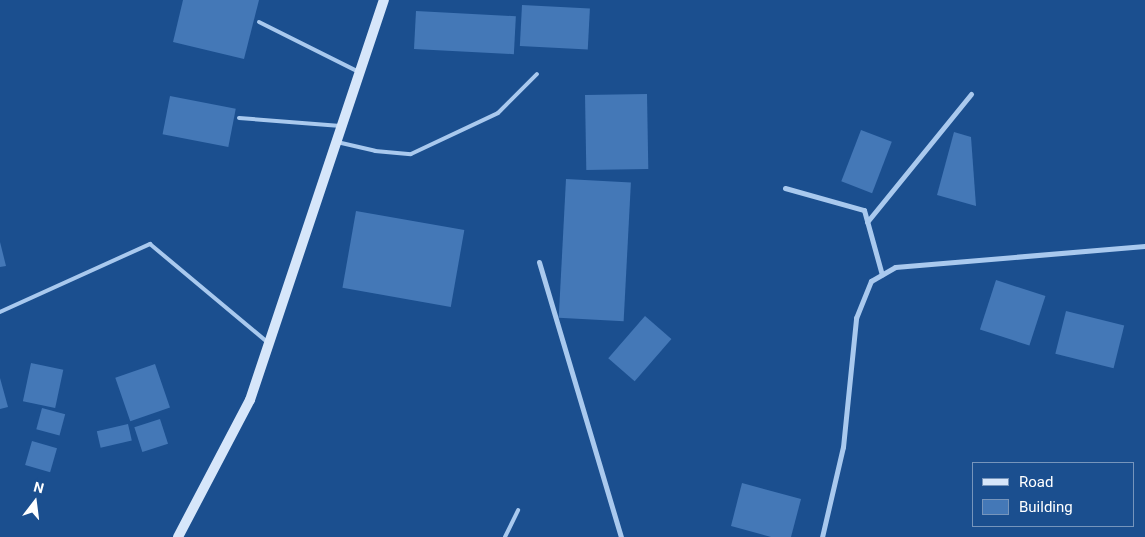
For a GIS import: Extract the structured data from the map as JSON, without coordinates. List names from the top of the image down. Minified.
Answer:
{"legend":["Road","Building"],"north":"top"}
